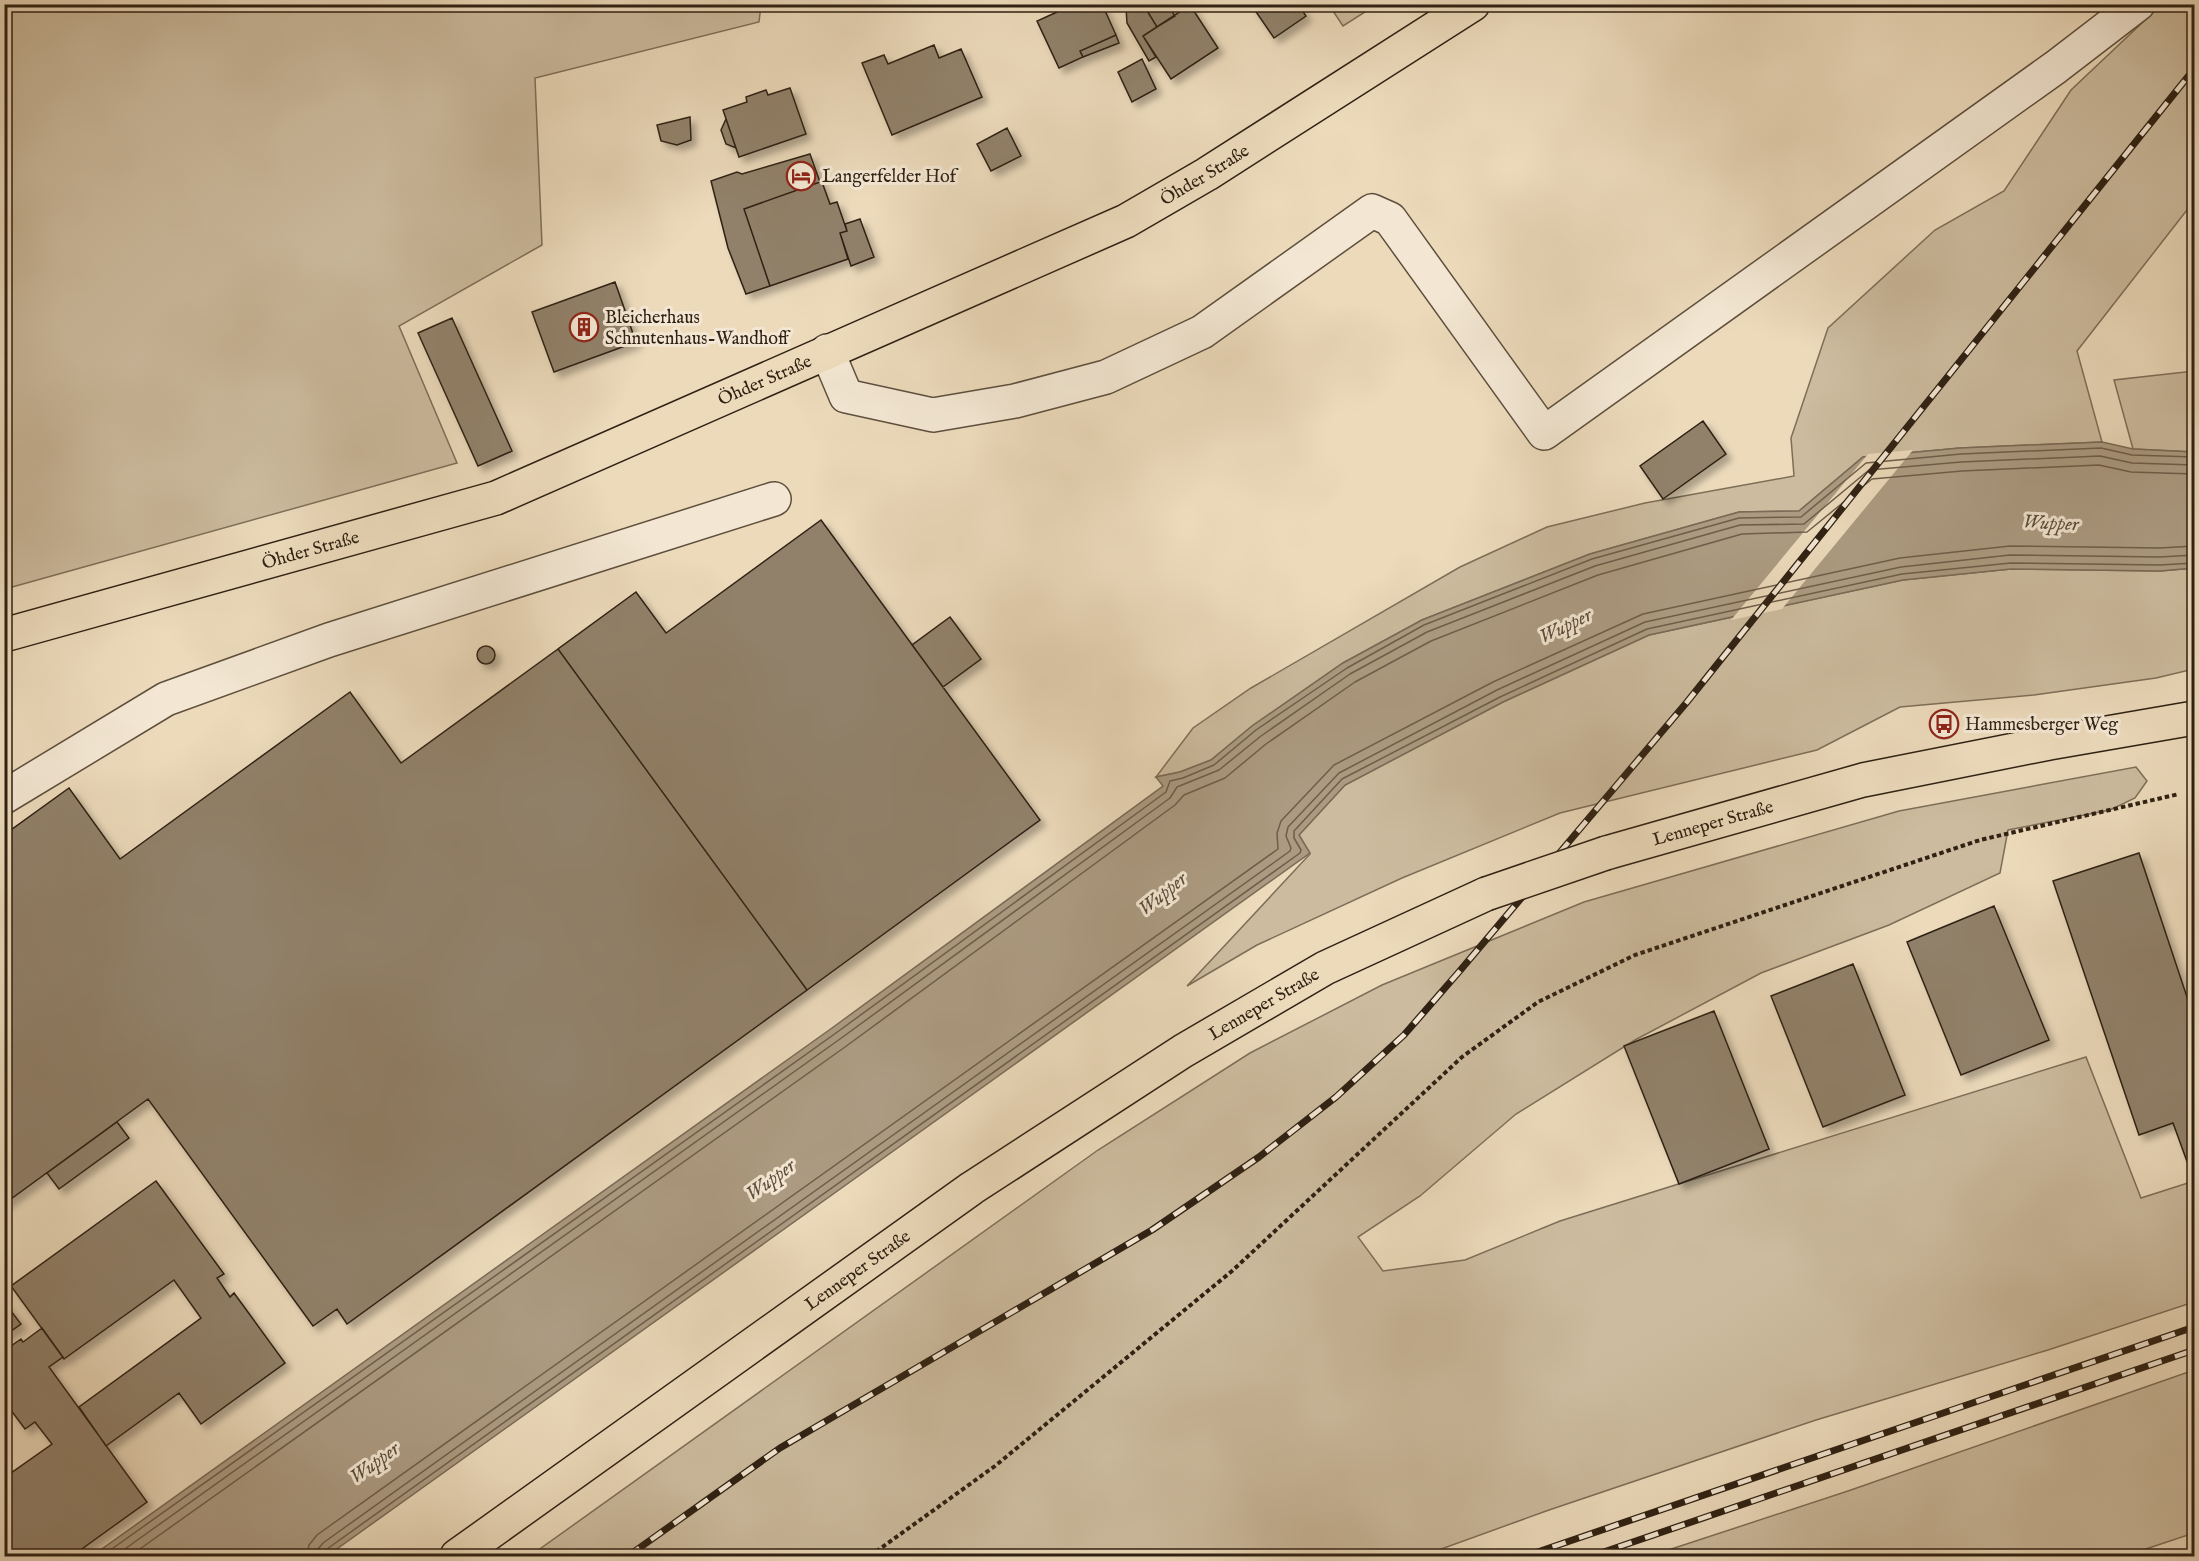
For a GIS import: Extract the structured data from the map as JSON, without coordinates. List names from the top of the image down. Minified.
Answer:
{"streets":{"main road":["Öhder Straße","Lenneper Straße"]},"water":["Wupper"],"places":{"hotel":["Langerfelder Hof"],"building":["Bleicherhaus Schnutenhaus-Wandhoff"],"bus stop":["Hammesberger Weg"]}}
